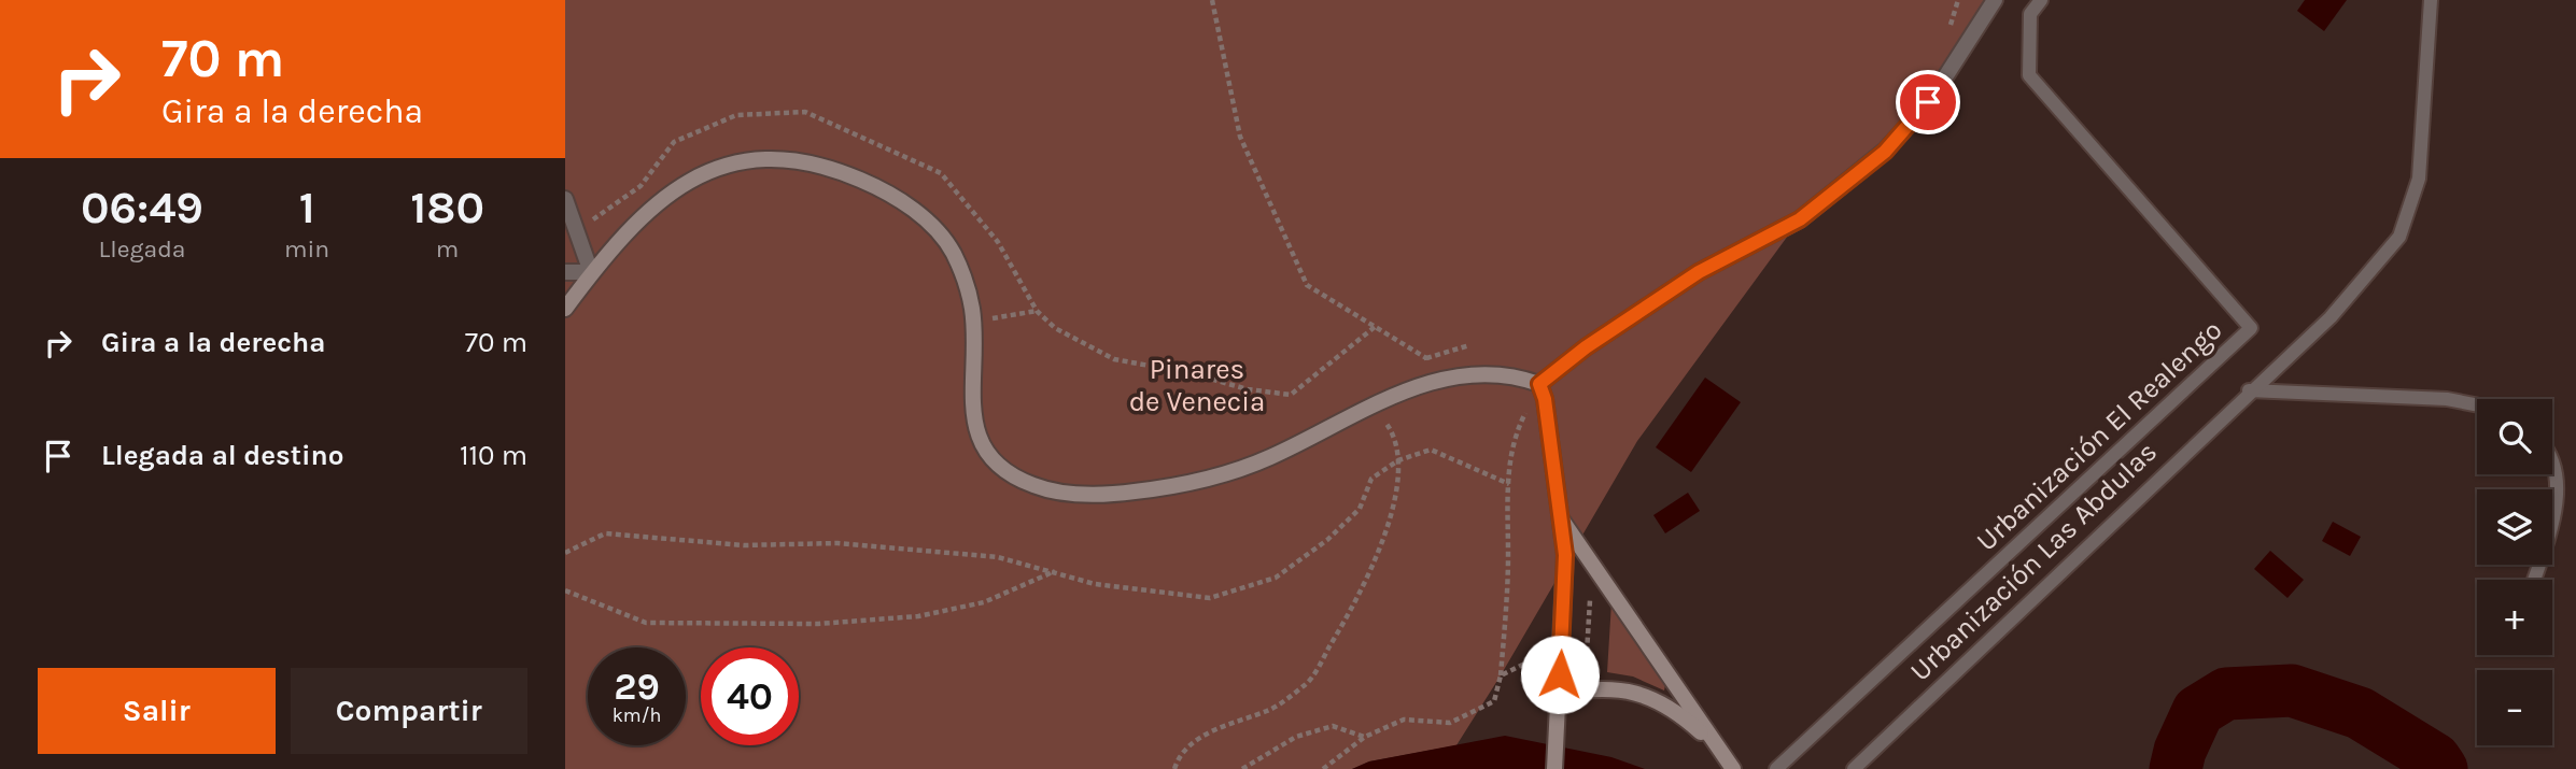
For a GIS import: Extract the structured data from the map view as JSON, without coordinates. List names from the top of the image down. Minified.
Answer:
{"streets":{"lane":["Urbanización El Realengo","Urbanización Las Abdulas"]},"parks":["Pinares de Venecia"],"page":{"turn":["70 m","Gira a la derecha"],"eta":["06:49","Llegada","1","min","180","m"],"list":[{"name":"Gira a la derecha","value":"70 m"},{"name":"Llegada al destino","value":"110 m"}],"map_buttons":["+","−"],"speed":"29 km/h","limit":"40","buttons":["Salir","Compartir"]}}
